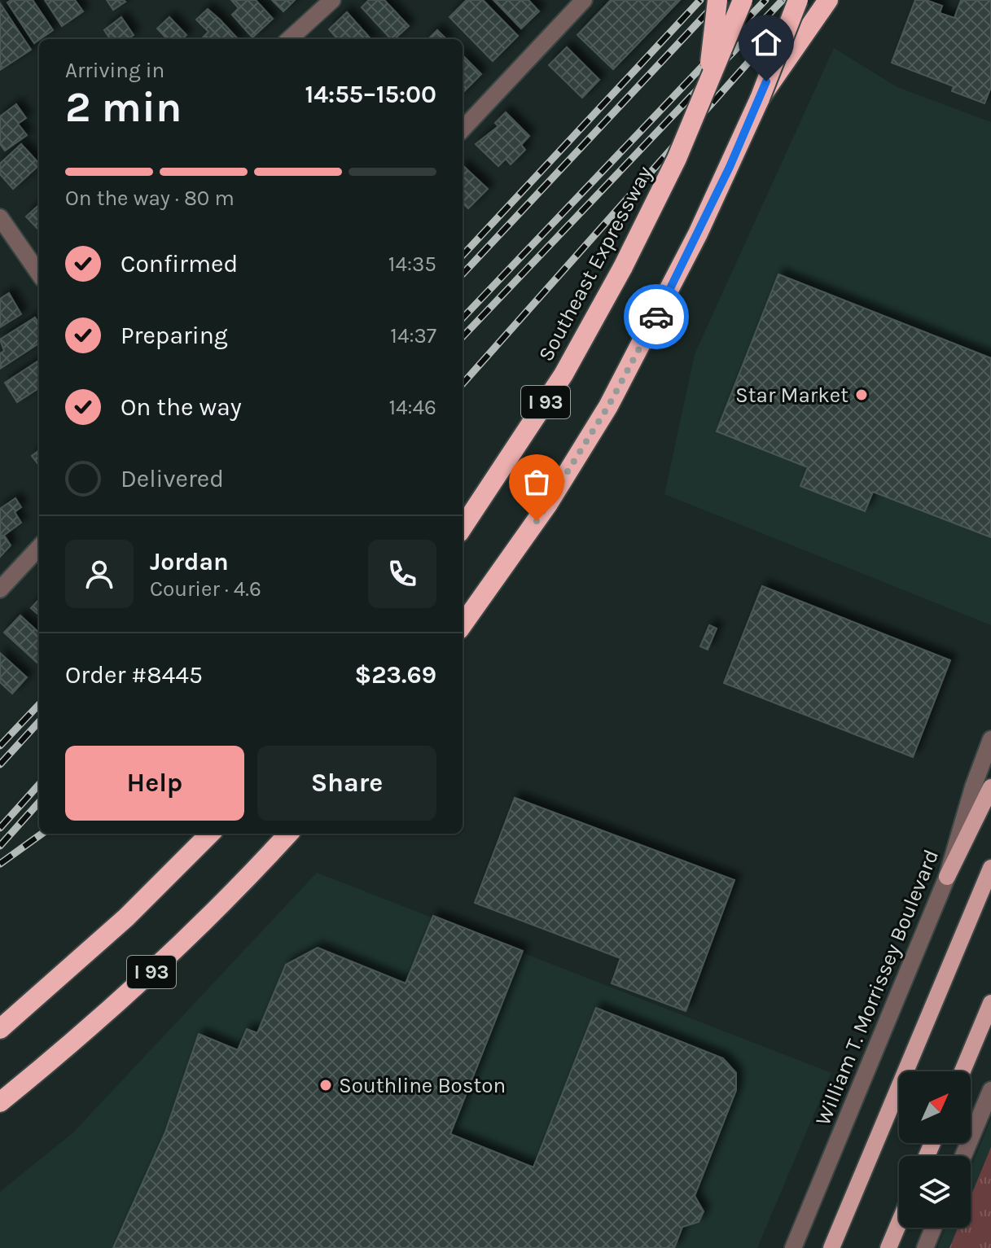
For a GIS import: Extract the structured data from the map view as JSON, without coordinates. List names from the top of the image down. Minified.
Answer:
{"streets":{"highway":["Southeast Expressway","I 93"],"street":["William T. Morrissey Boulevard"]},"places":["Star Market","Southline Boston"],"north":"top right","page":{"heading":["2 min","Arriving in","14:55–15:00"],"panel":["Jordan","Courier · 4.6","Order #8445","$23.69"],"bar":"On the way · 80 m","list":[["Confirmed","14:35"],["Preparing","14:37"],["On the way","14:46"],"Delivered"],"buttons":["Help","Share"]}}
